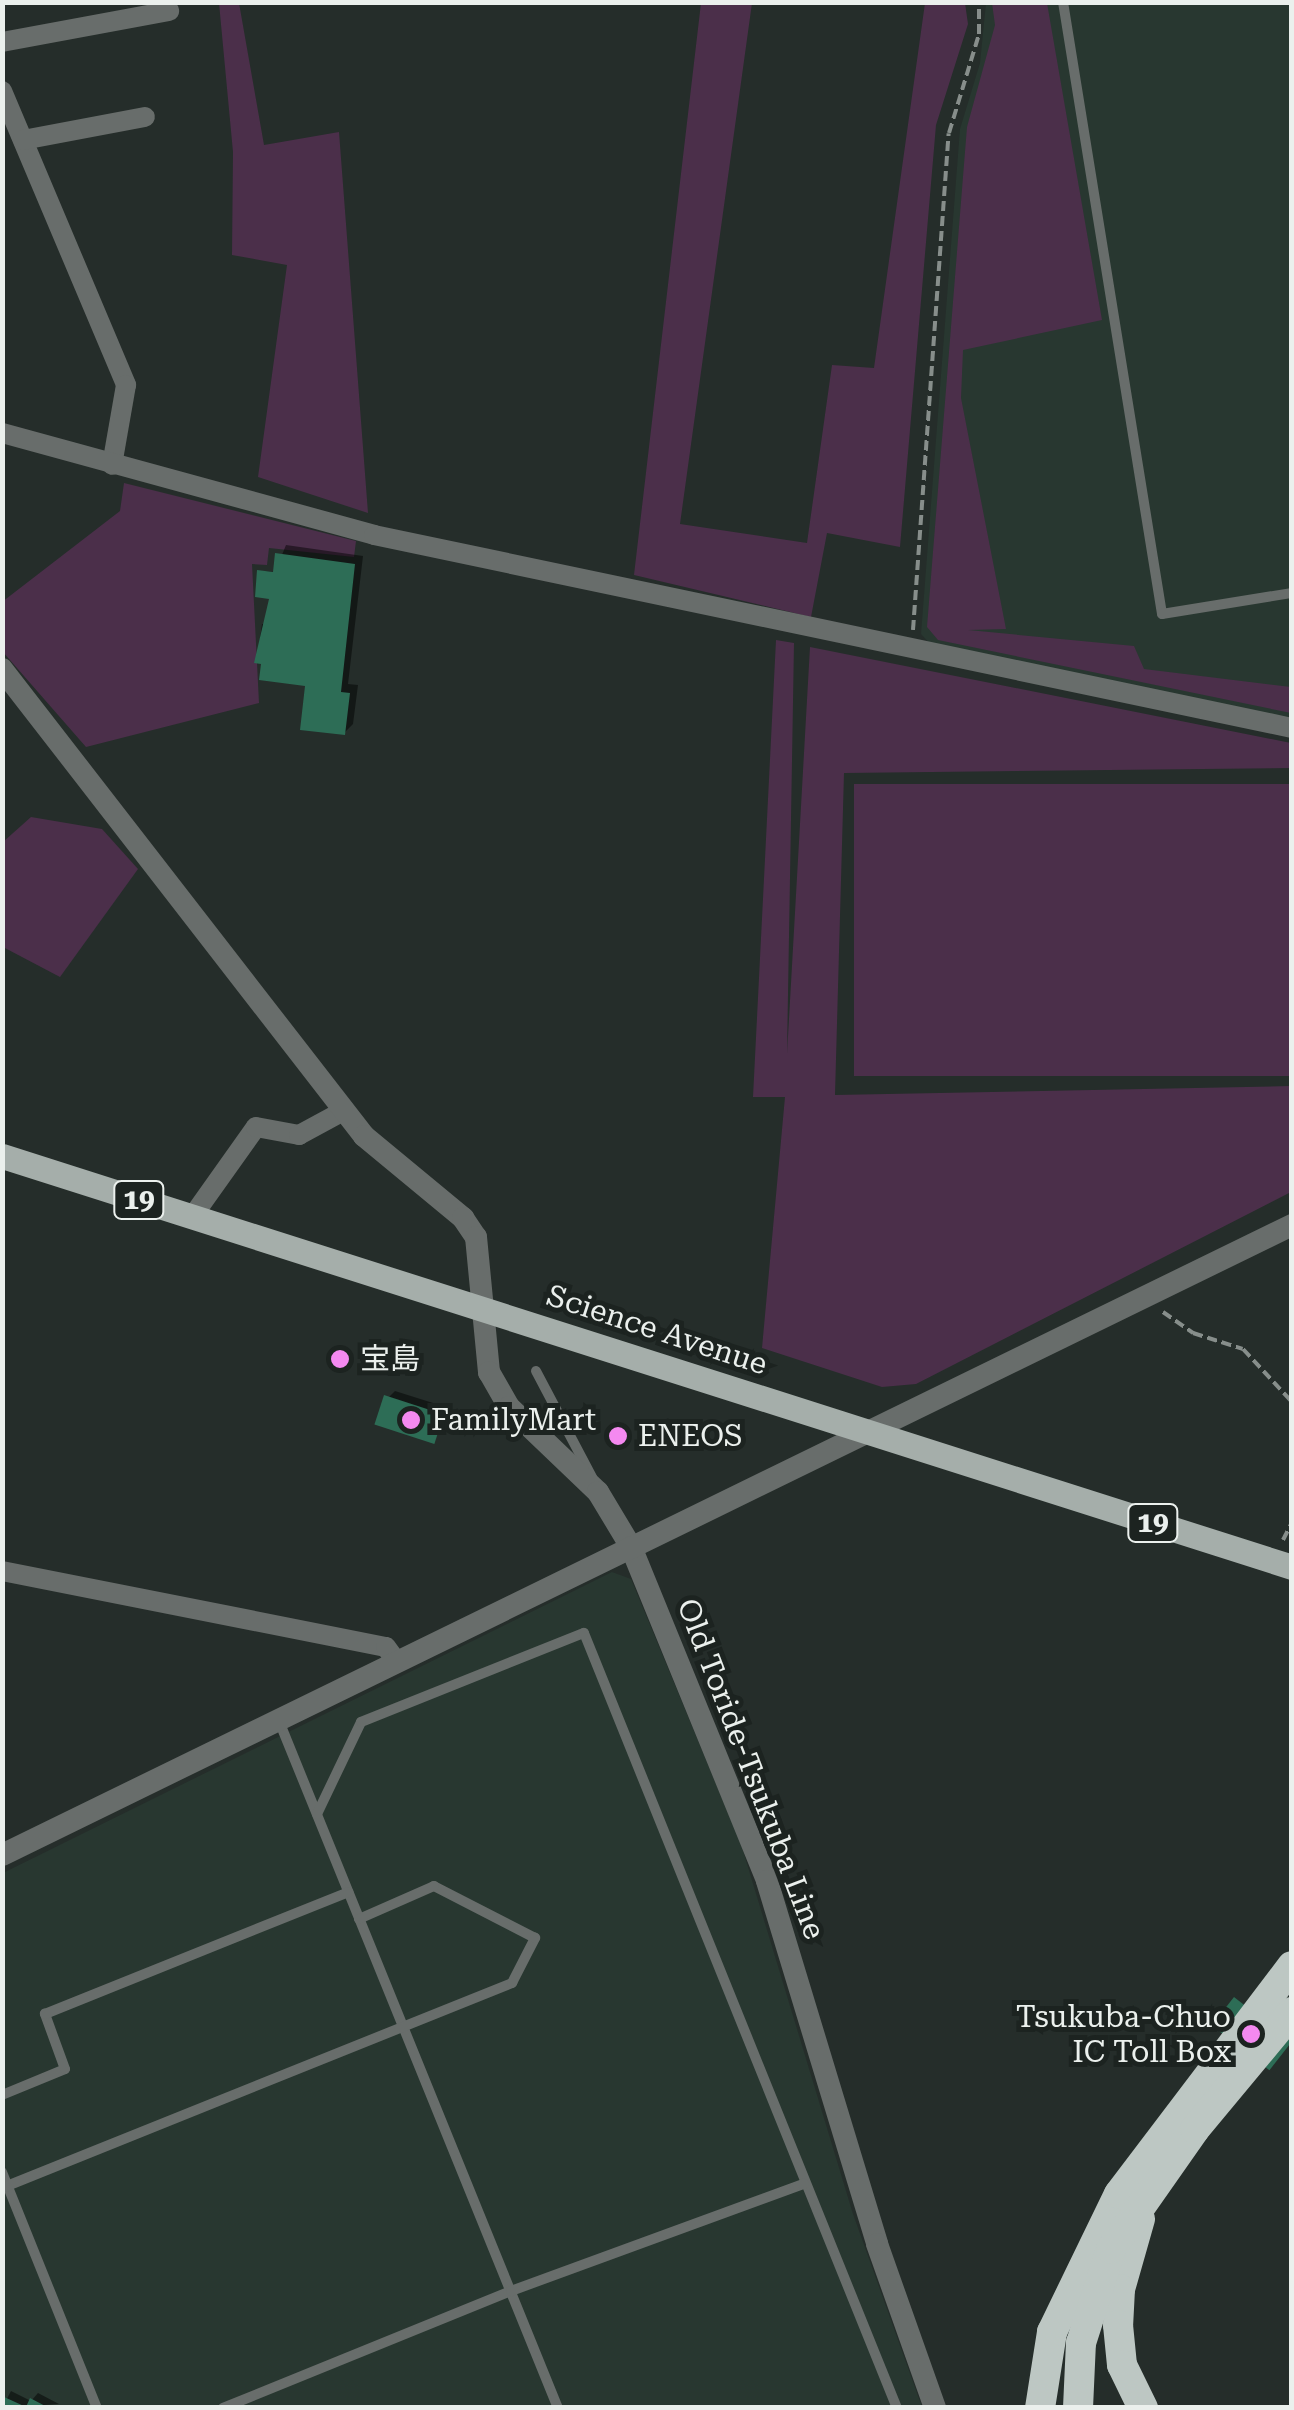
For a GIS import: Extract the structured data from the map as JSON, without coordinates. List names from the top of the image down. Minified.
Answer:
{"streets":{"main road":["19","Science Avenue"],"street":["Old Toride-Tsukuba Line"]},"crossings":[["Science Avenue","Old Toride-Tsukuba Line"]],"places":["宝島","FamilyMart","ENEOS","Tsukuba-Chuo IC Toll Box"]}
